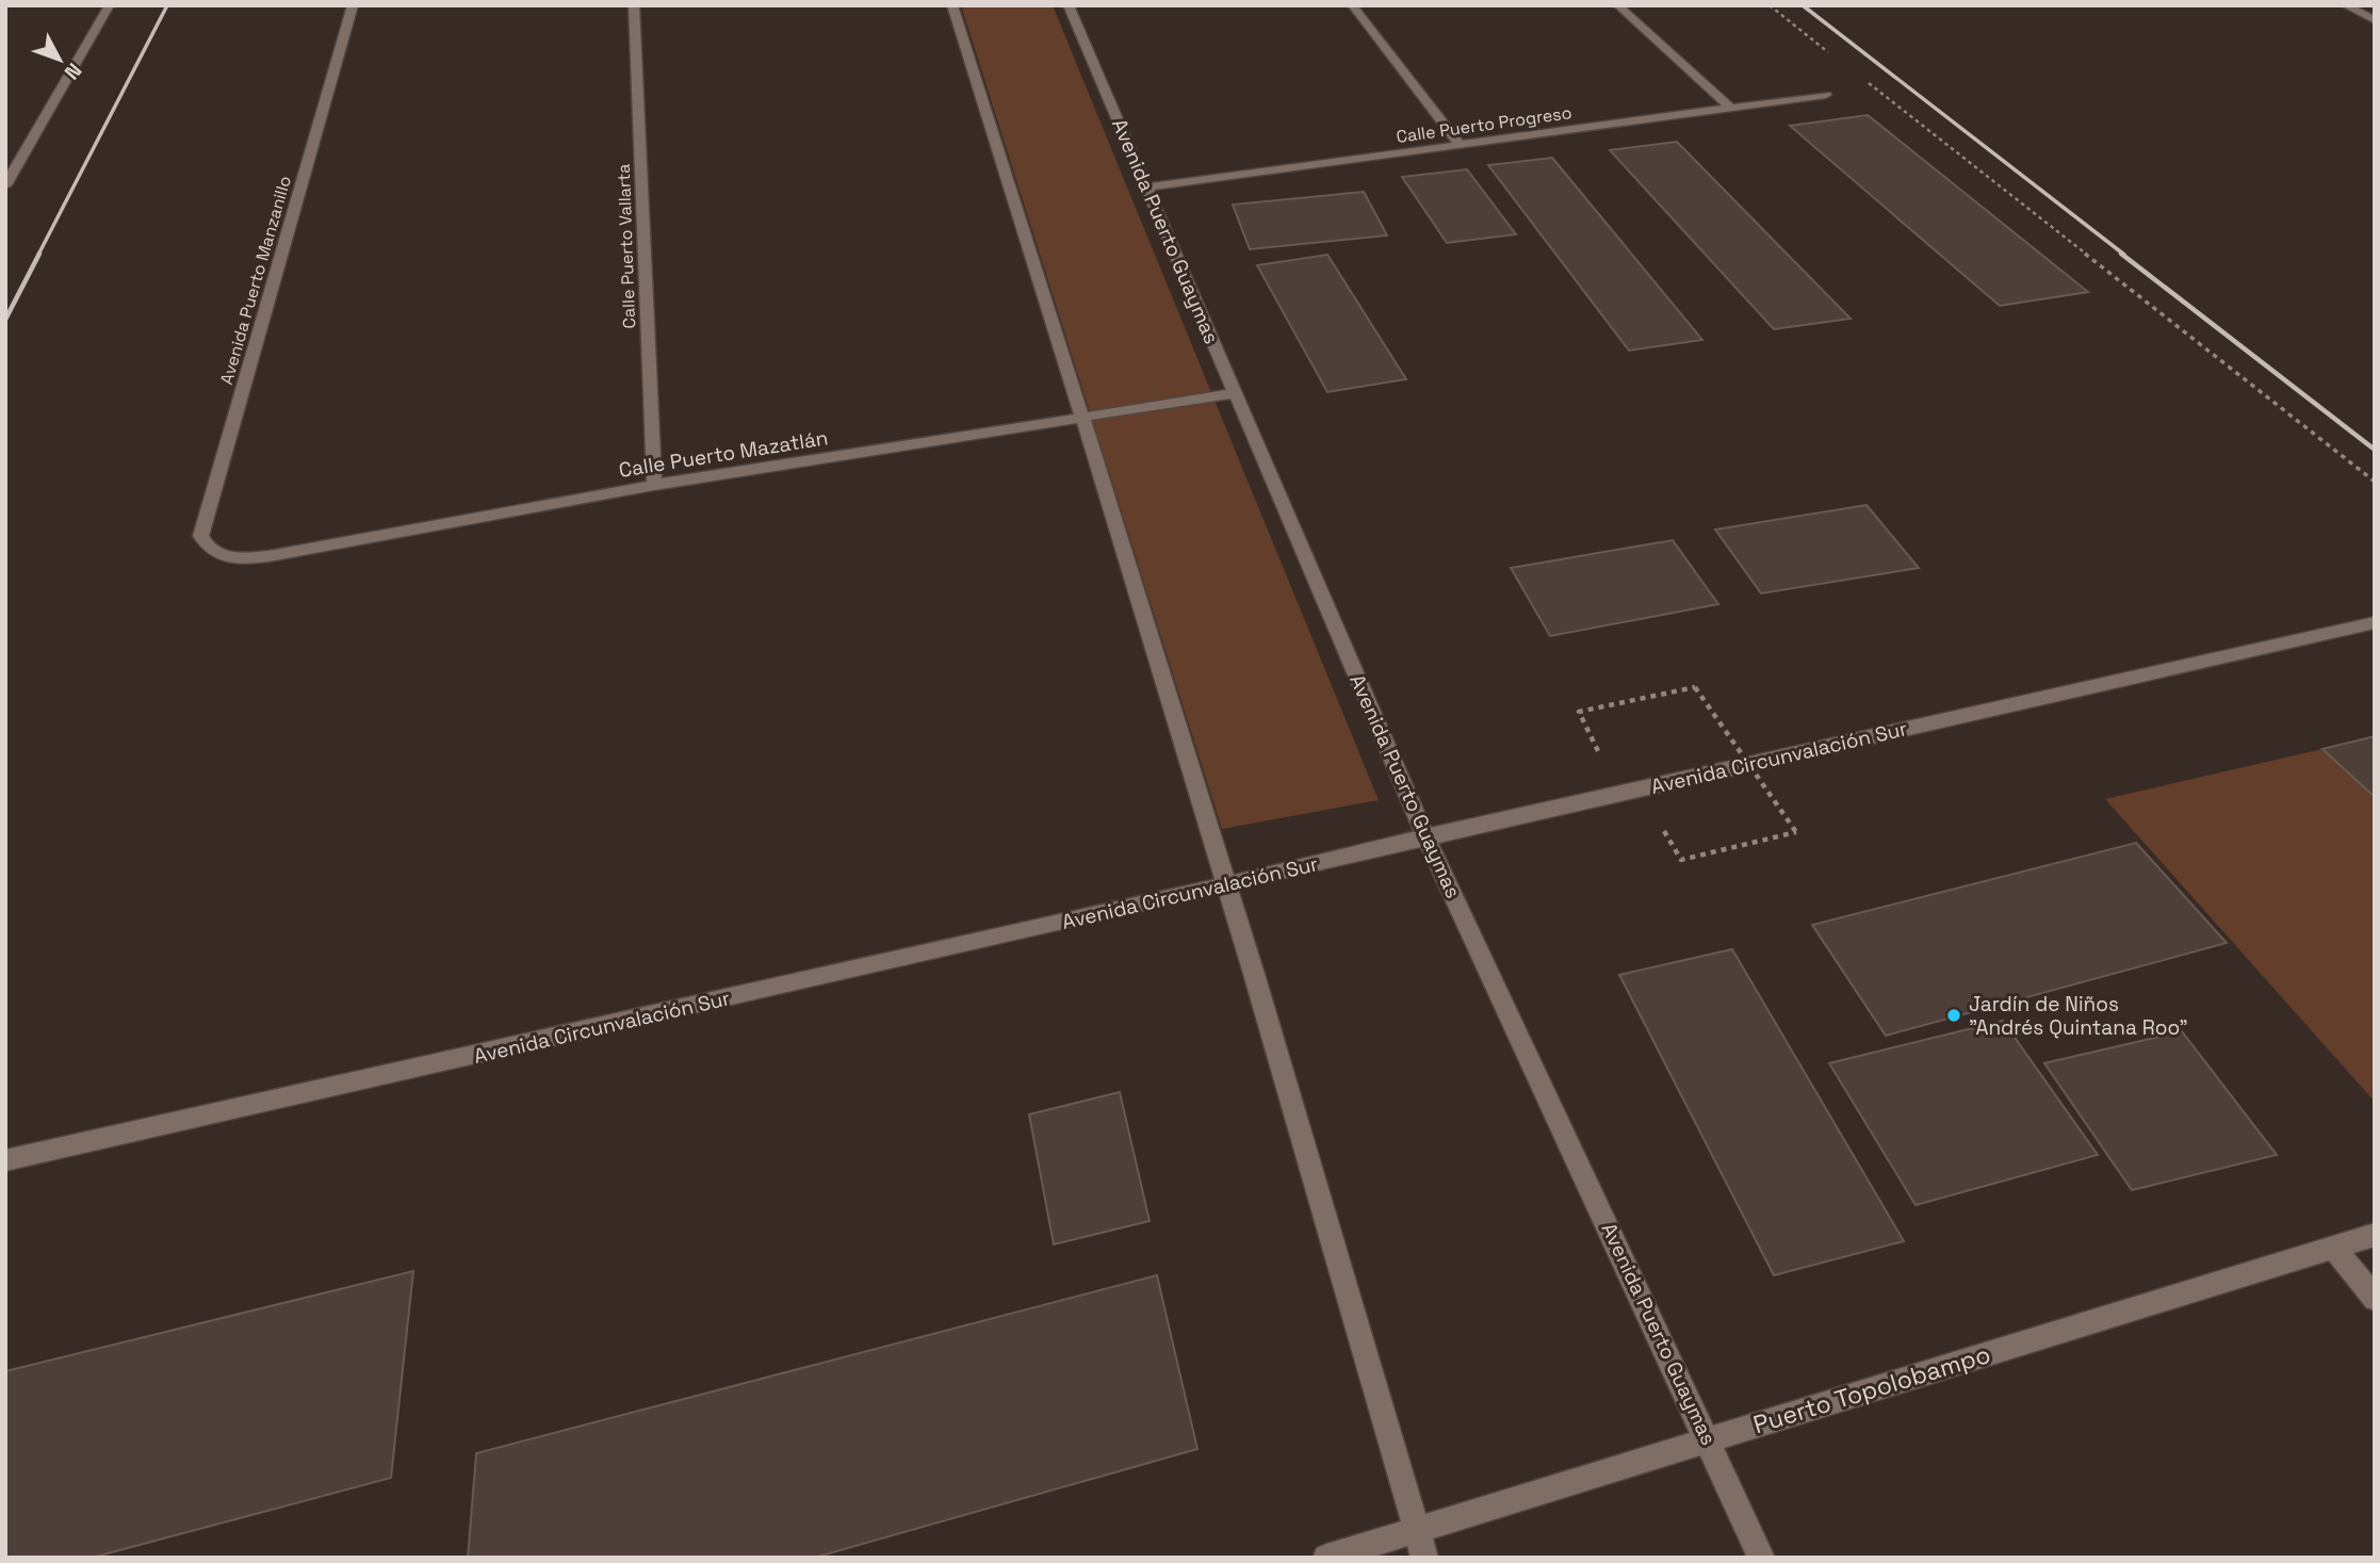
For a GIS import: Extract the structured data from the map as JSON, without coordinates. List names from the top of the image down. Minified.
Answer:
{"streets":{"street":["Calle Puerto Progreso","Avenida Puerto Guaymas","Calle Puerto Vallarta","Avenida Puerto Manzanillo","Calle Puerto Mazatlán","Avenida Circunvalación Sur","Puerto Topolobampo"]},"crossings":[["Calle Puerto Progreso","Avenida Puerto Guaymas"],["Avenida Puerto Guaymas","Calle Puerto Mazatlán"],["Avenida Puerto Guaymas","Avenida Circunvalación Sur"],["Avenida Puerto Guaymas","Puerto Topolobampo"],["Calle Puerto Vallarta","Calle Puerto Mazatlán"],["Avenida Puerto Manzanillo","Calle Puerto Mazatlán"]],"places":["Jardín de Niños \"Andrés Quintana Roo\""],"north":"bottom right"}
